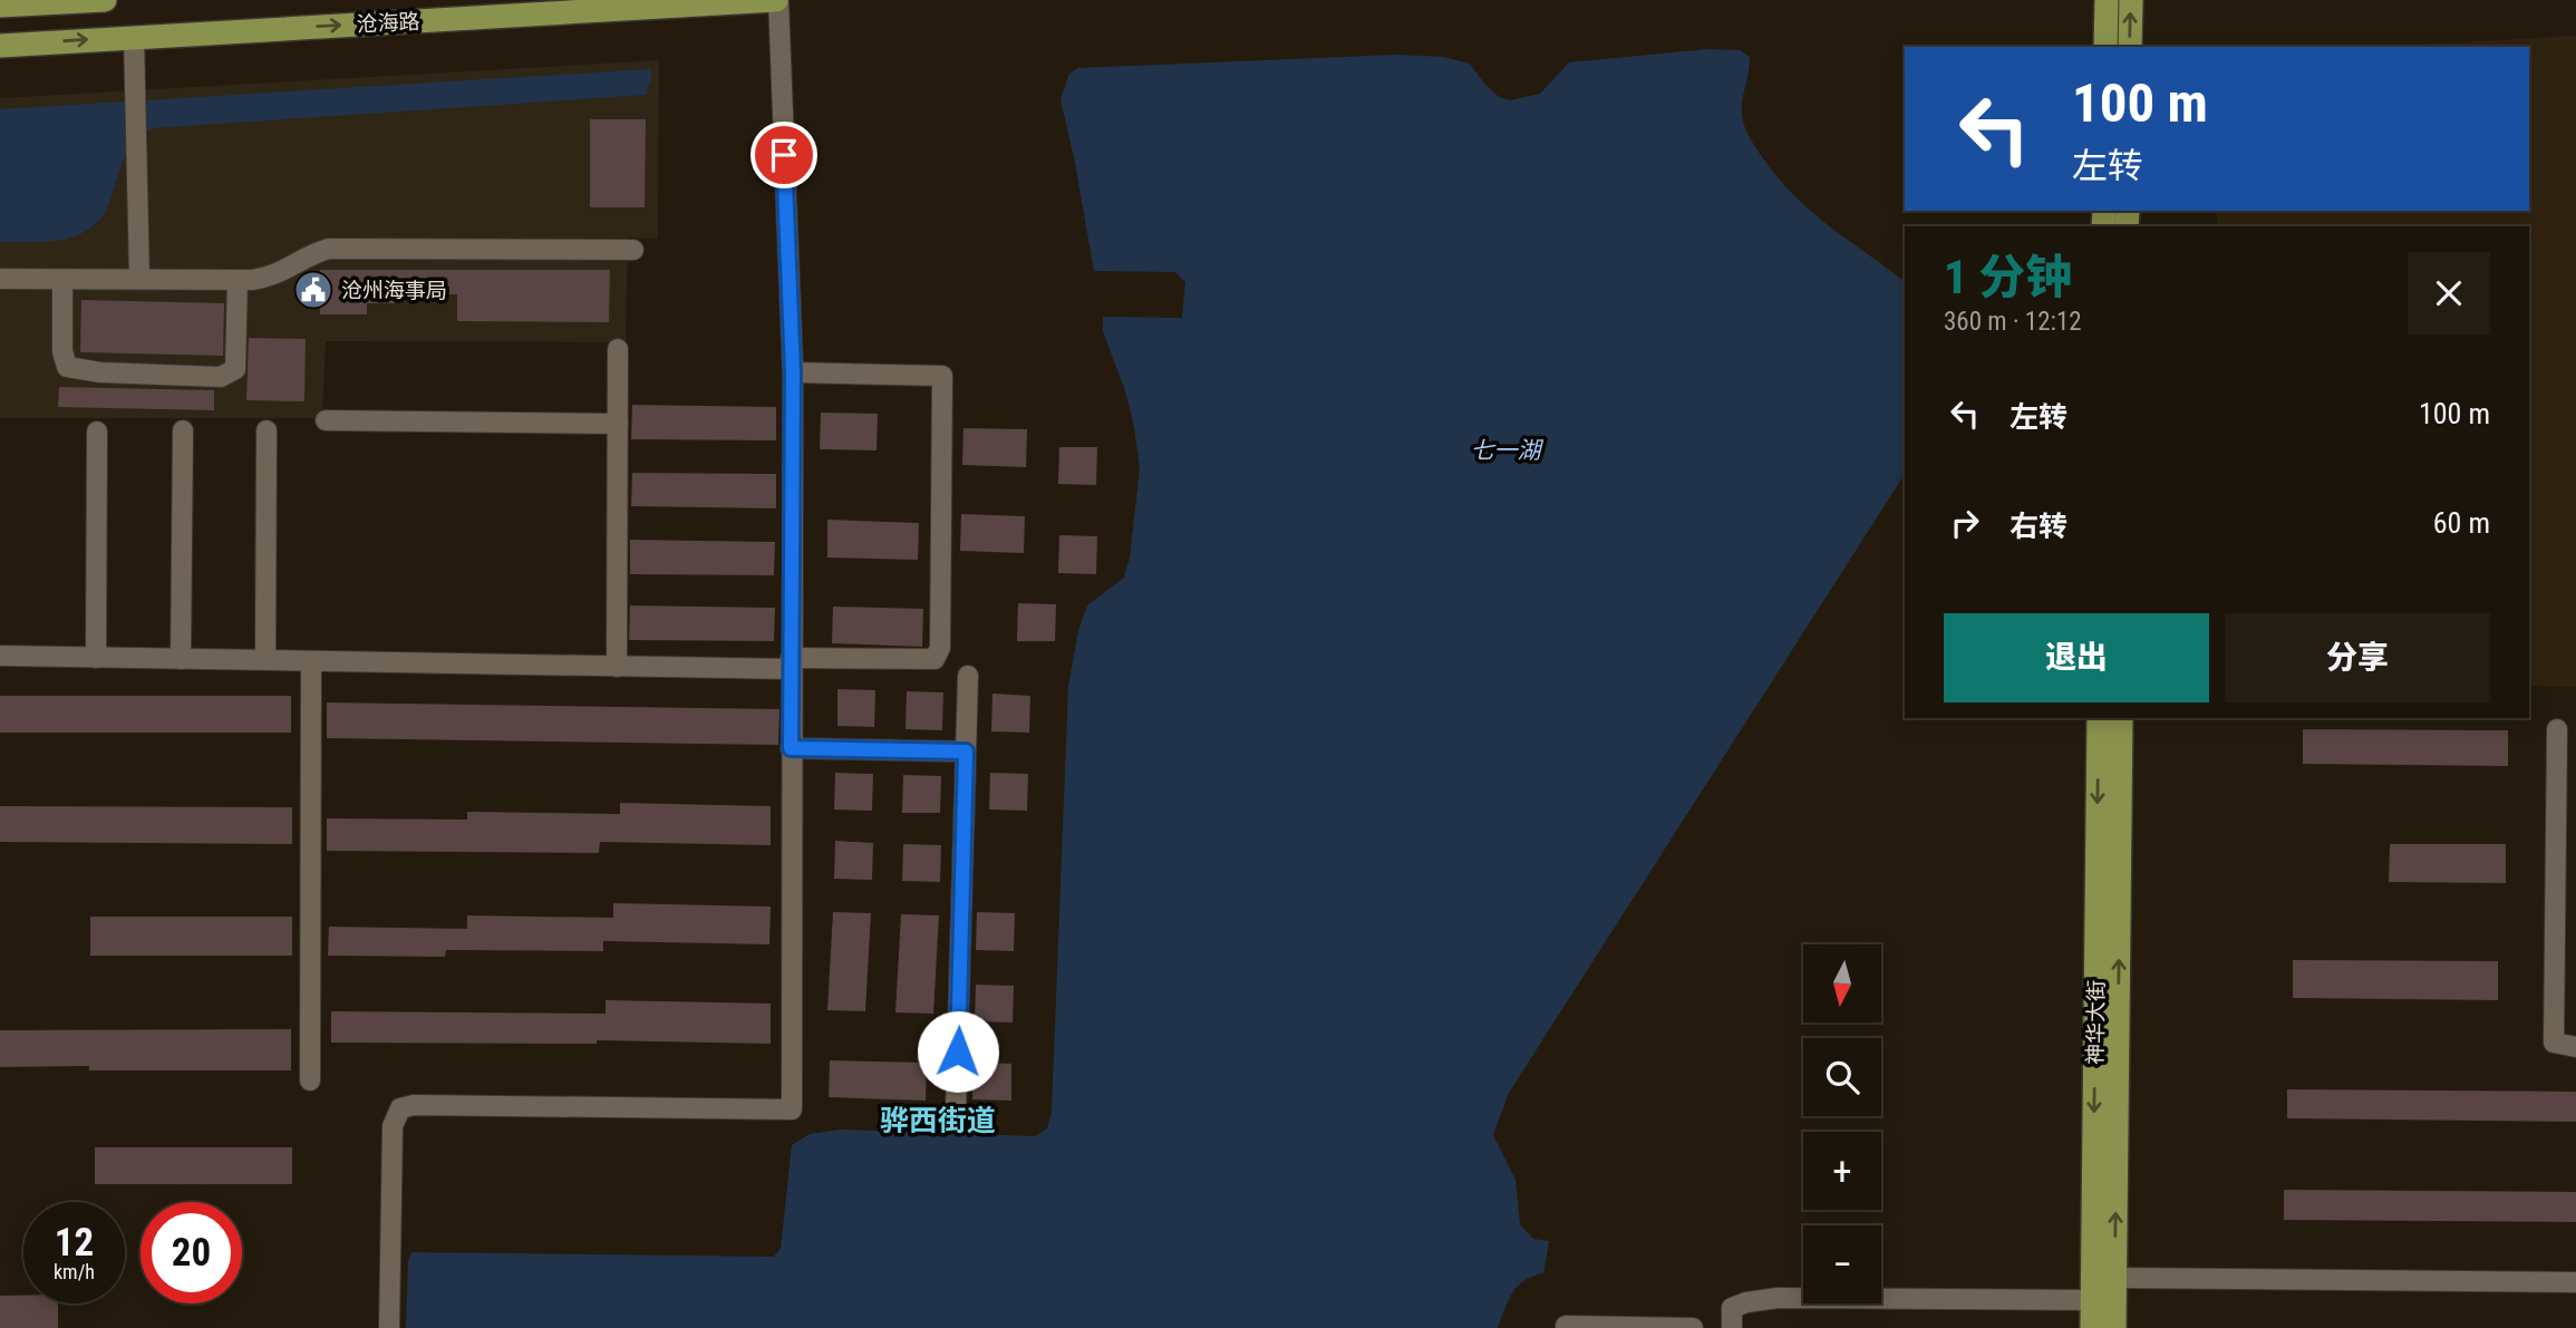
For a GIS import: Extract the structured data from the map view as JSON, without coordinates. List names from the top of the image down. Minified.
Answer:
{"streets":{"main road":["沧海路","神华大街"]},"one_way":["沧海路"],"districts":["骅西街道"],"water":["七一湖"],"places":{"public building":["沧州海事局"]},"north":"bottom","page":{"turn":["100 m","左转"],"heading":["1 分钟","360 m · 12:12"],"list":[{"name":"左转","value":"100 m"},{"name":"右转","value":"60 m"}],"buttons":["退出","分享"],"map_buttons":["+","−"],"speed":"12 km/h","limit":"20"}}
